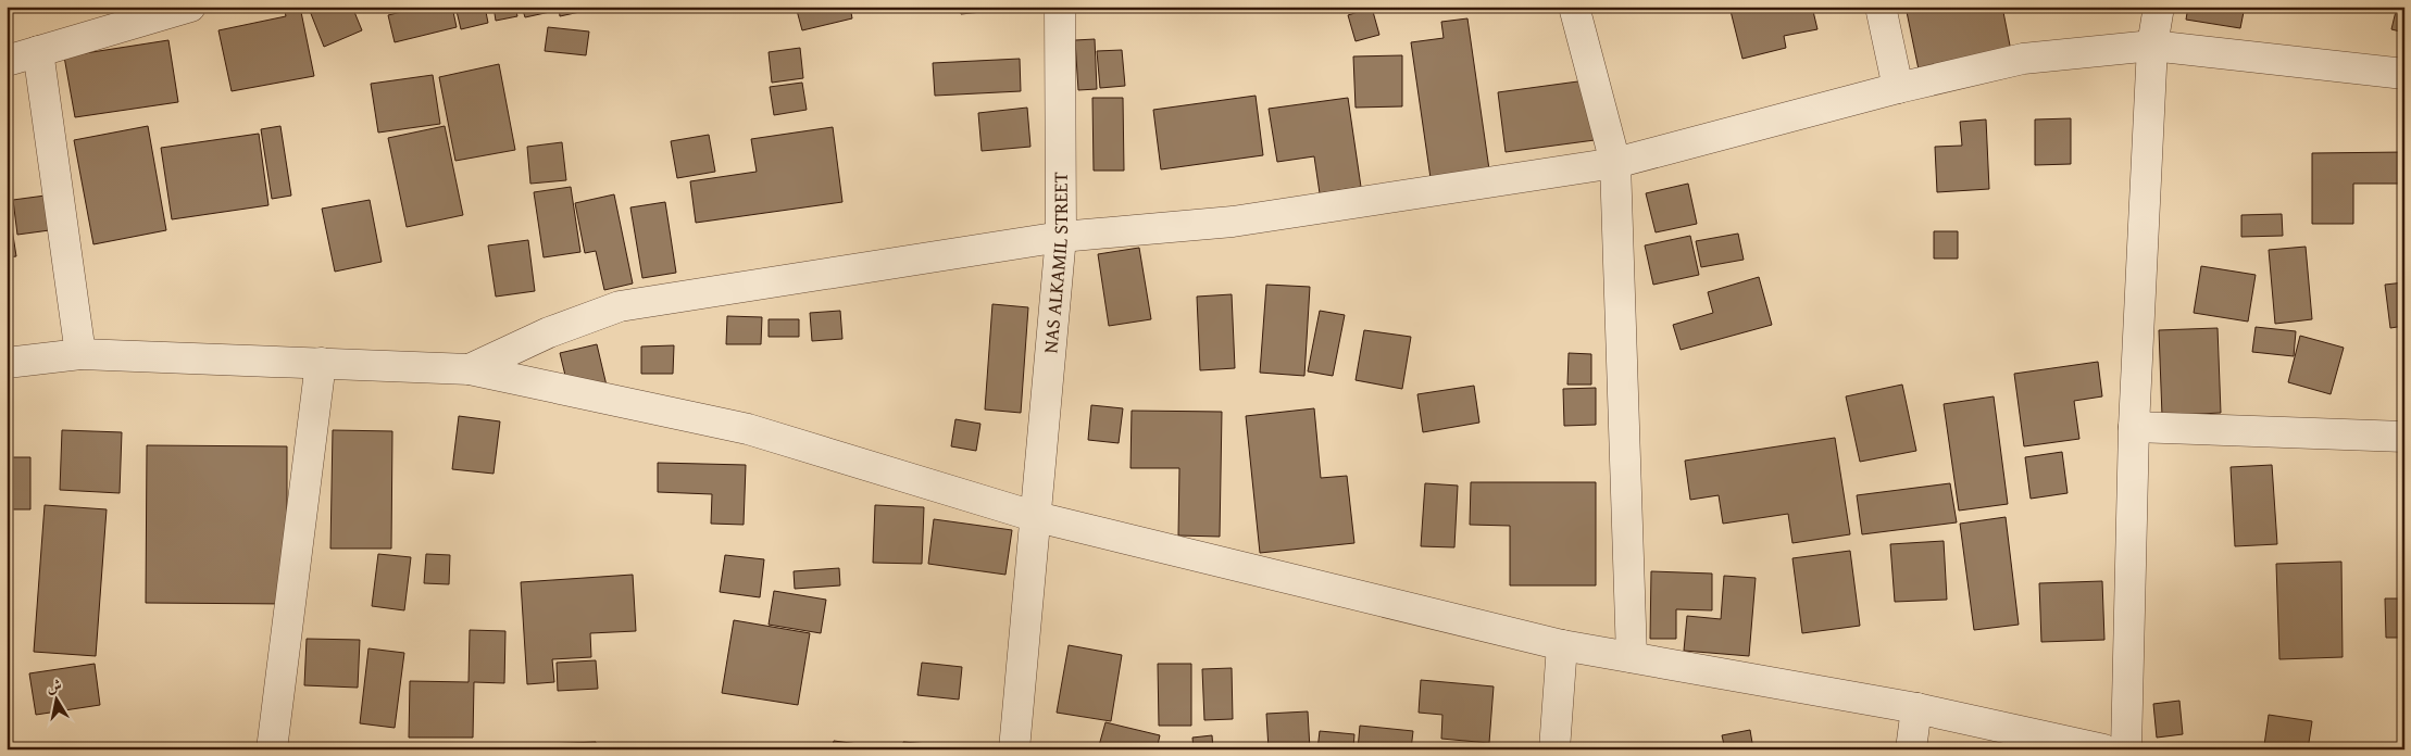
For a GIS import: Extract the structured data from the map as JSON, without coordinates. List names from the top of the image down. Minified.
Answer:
{"streets":{"street":["NAS ALKAMIL STREET"]},"north":"top"}
